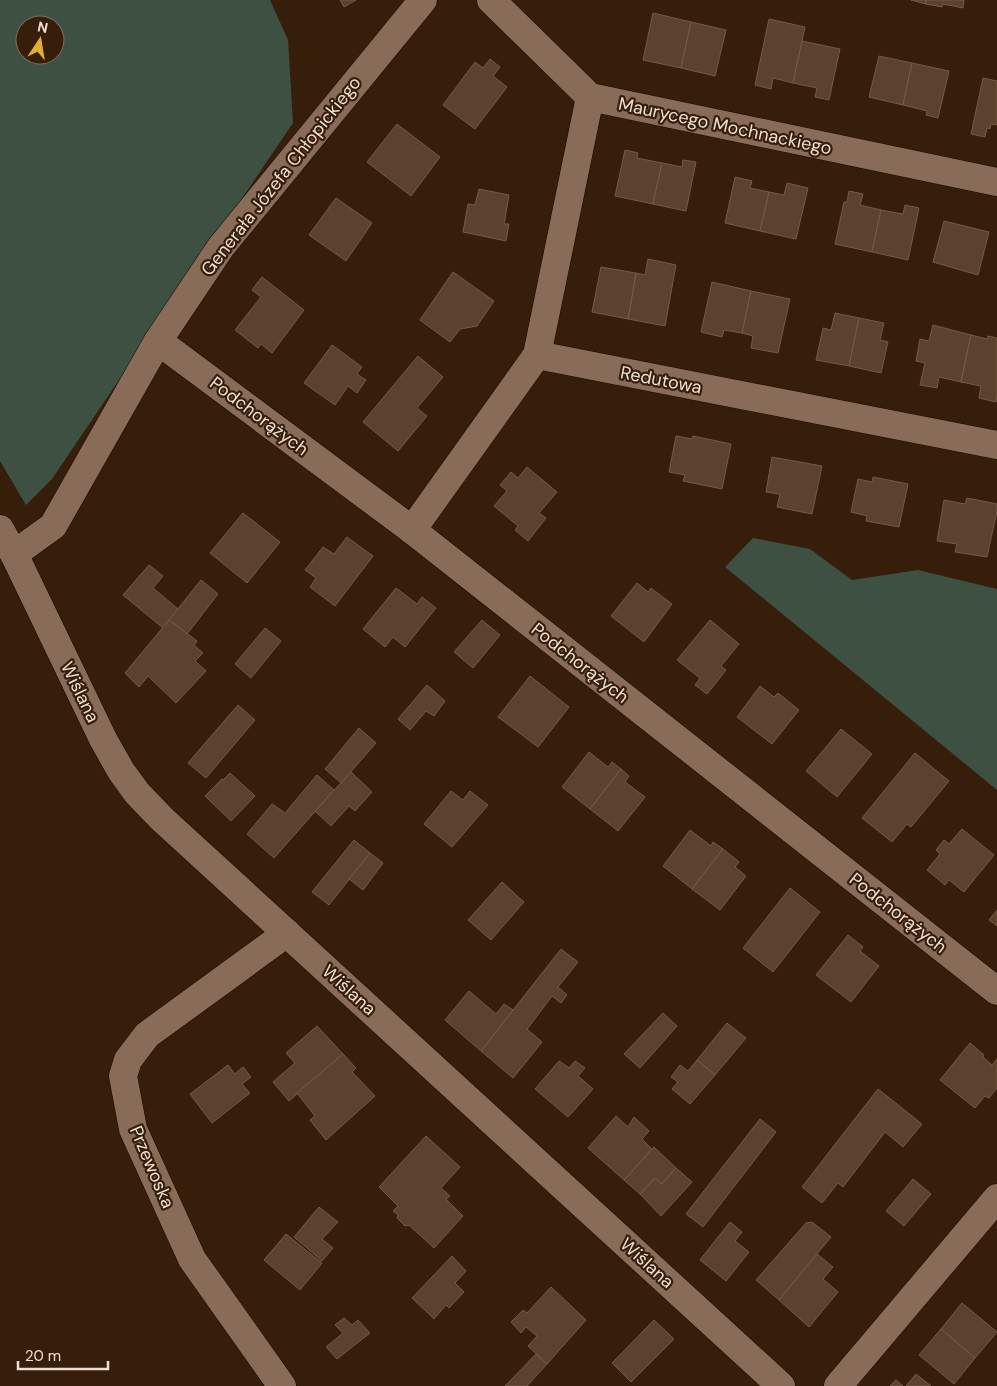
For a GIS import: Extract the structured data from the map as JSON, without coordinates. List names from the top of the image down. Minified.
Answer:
{"streets":{"street":["Maurycego Mochnackiego","Generała Józefa Chłopickiego","Redutowa","Podchorążych","Wiślana","Przewoska"]},"crossings":[["Generała Józefa Chłopickiego","Podchorążych"],["Generała Józefa Chłopickiego","Wiślana"],["Wiślana","Przewoska"]],"scale_bar":"20 m","north":"top"}
